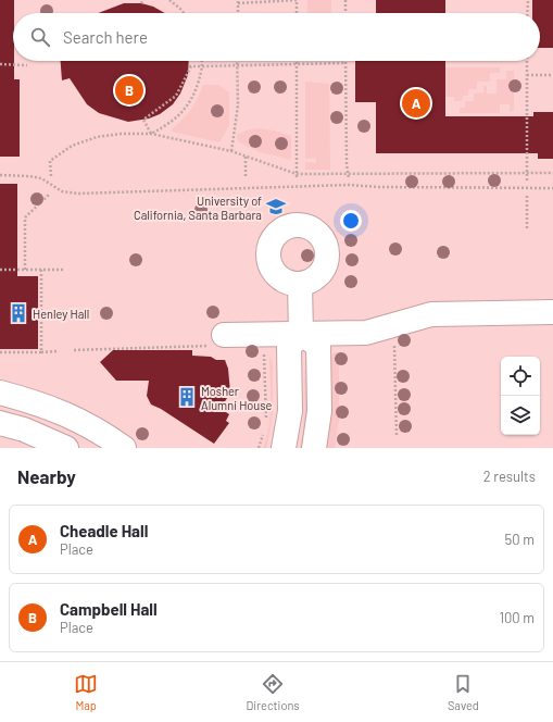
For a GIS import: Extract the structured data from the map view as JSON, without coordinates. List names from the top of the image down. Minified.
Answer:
{"places":{"school or university":["University of California, Santa Barbara"],"building":["Henley Hall","Mosher Alumni House"]},"page":{"search":"Search here","pins":["B","A"],"heading":["Nearby","2 results"],"list":[{"mark":"A","name":"Cheadle Hall","note":"Place","value":"50 m"},{"mark":"B","name":"Campbell Hall","note":"Place","value":"100 m"}],"nav":["Map","Directions","Saved"]}}
